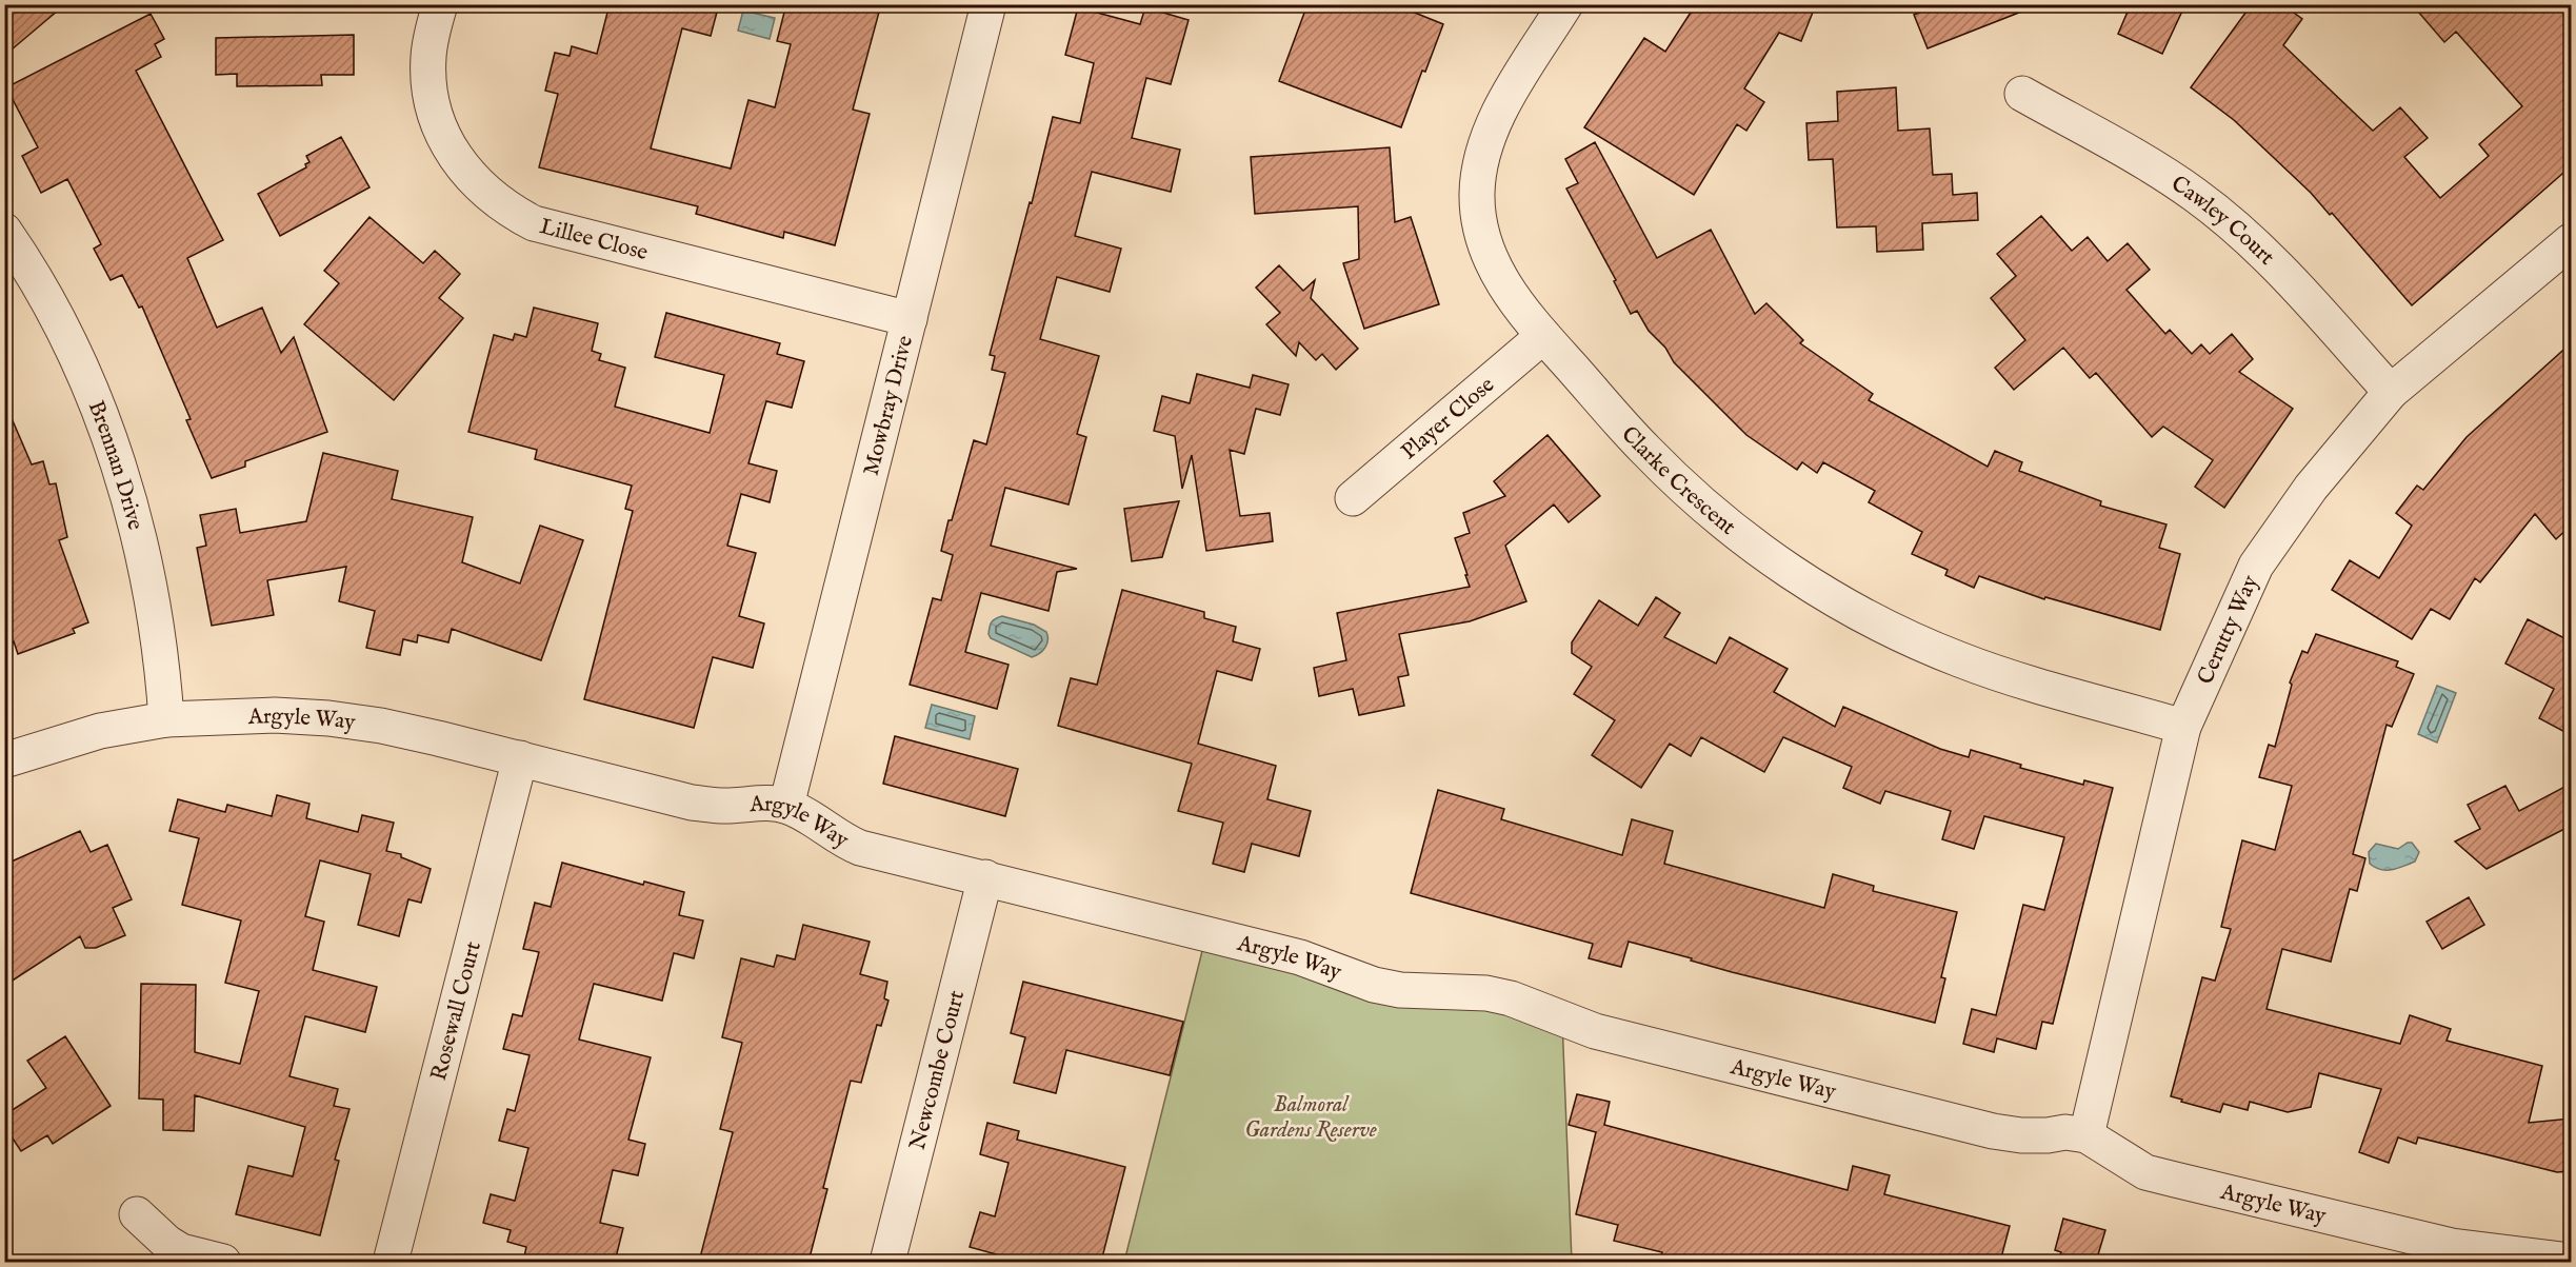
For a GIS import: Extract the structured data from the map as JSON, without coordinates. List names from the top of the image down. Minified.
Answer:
{"streets":{"street":["Cawley Court","Lillee Close","Mowbray Drive","Player Close","Brennan Drive","Clarke Crescent","Cerutty Way","Argyle Way","Rosewall Court","Newcombe Court"]},"crossings":[["Cawley Court","Cerutty Way"],["Lillee Close","Mowbray Drive"],["Mowbray Drive","Argyle Way"],["Player Close","Clarke Crescent"],["Brennan Drive","Argyle Way"],["Clarke Crescent","Cerutty Way"],["Cerutty Way","Argyle Way"],["Argyle Way","Rosewall Court"],["Argyle Way","Newcombe Court"]],"parks":["Balmoral Gardens Reserve"]}
